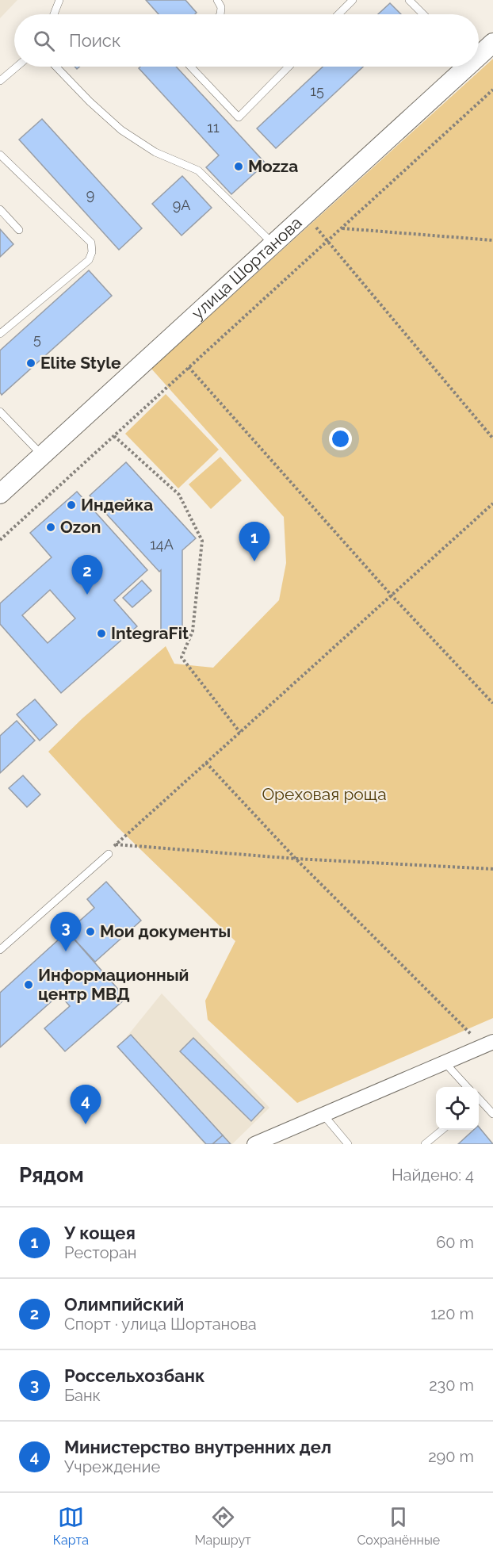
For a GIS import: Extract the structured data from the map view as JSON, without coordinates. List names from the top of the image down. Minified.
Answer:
{"streets":{"street":["улица Шортанова"]},"parks":["Ореховая роща"],"places":["Mozza","Elite Style","Индейка","Ozon","IntegraFit","Мои документы","Информационный центр МВД"],"house_numbers":["15","11","9","9А","5","14А"],"page":{"search":"Поиск","pins":["1","2","3","4"],"heading":["Рядом","Найдено: 4"],"list":[{"mark":"1","name":"У кощея","note":"Ресторан","value":"60 m"},{"mark":"2","name":"Олимпийский","note":"Спорт · улица Шортанова","value":"120 m"},{"mark":"3","name":"Россельхозбанк","note":"Банк","value":"230 m"},{"mark":"4","name":"Министерство внутренних дел","note":"Учреждение","value":"290 m"}],"nav":["Карта","Маршрут","Сохранённые"]}}
